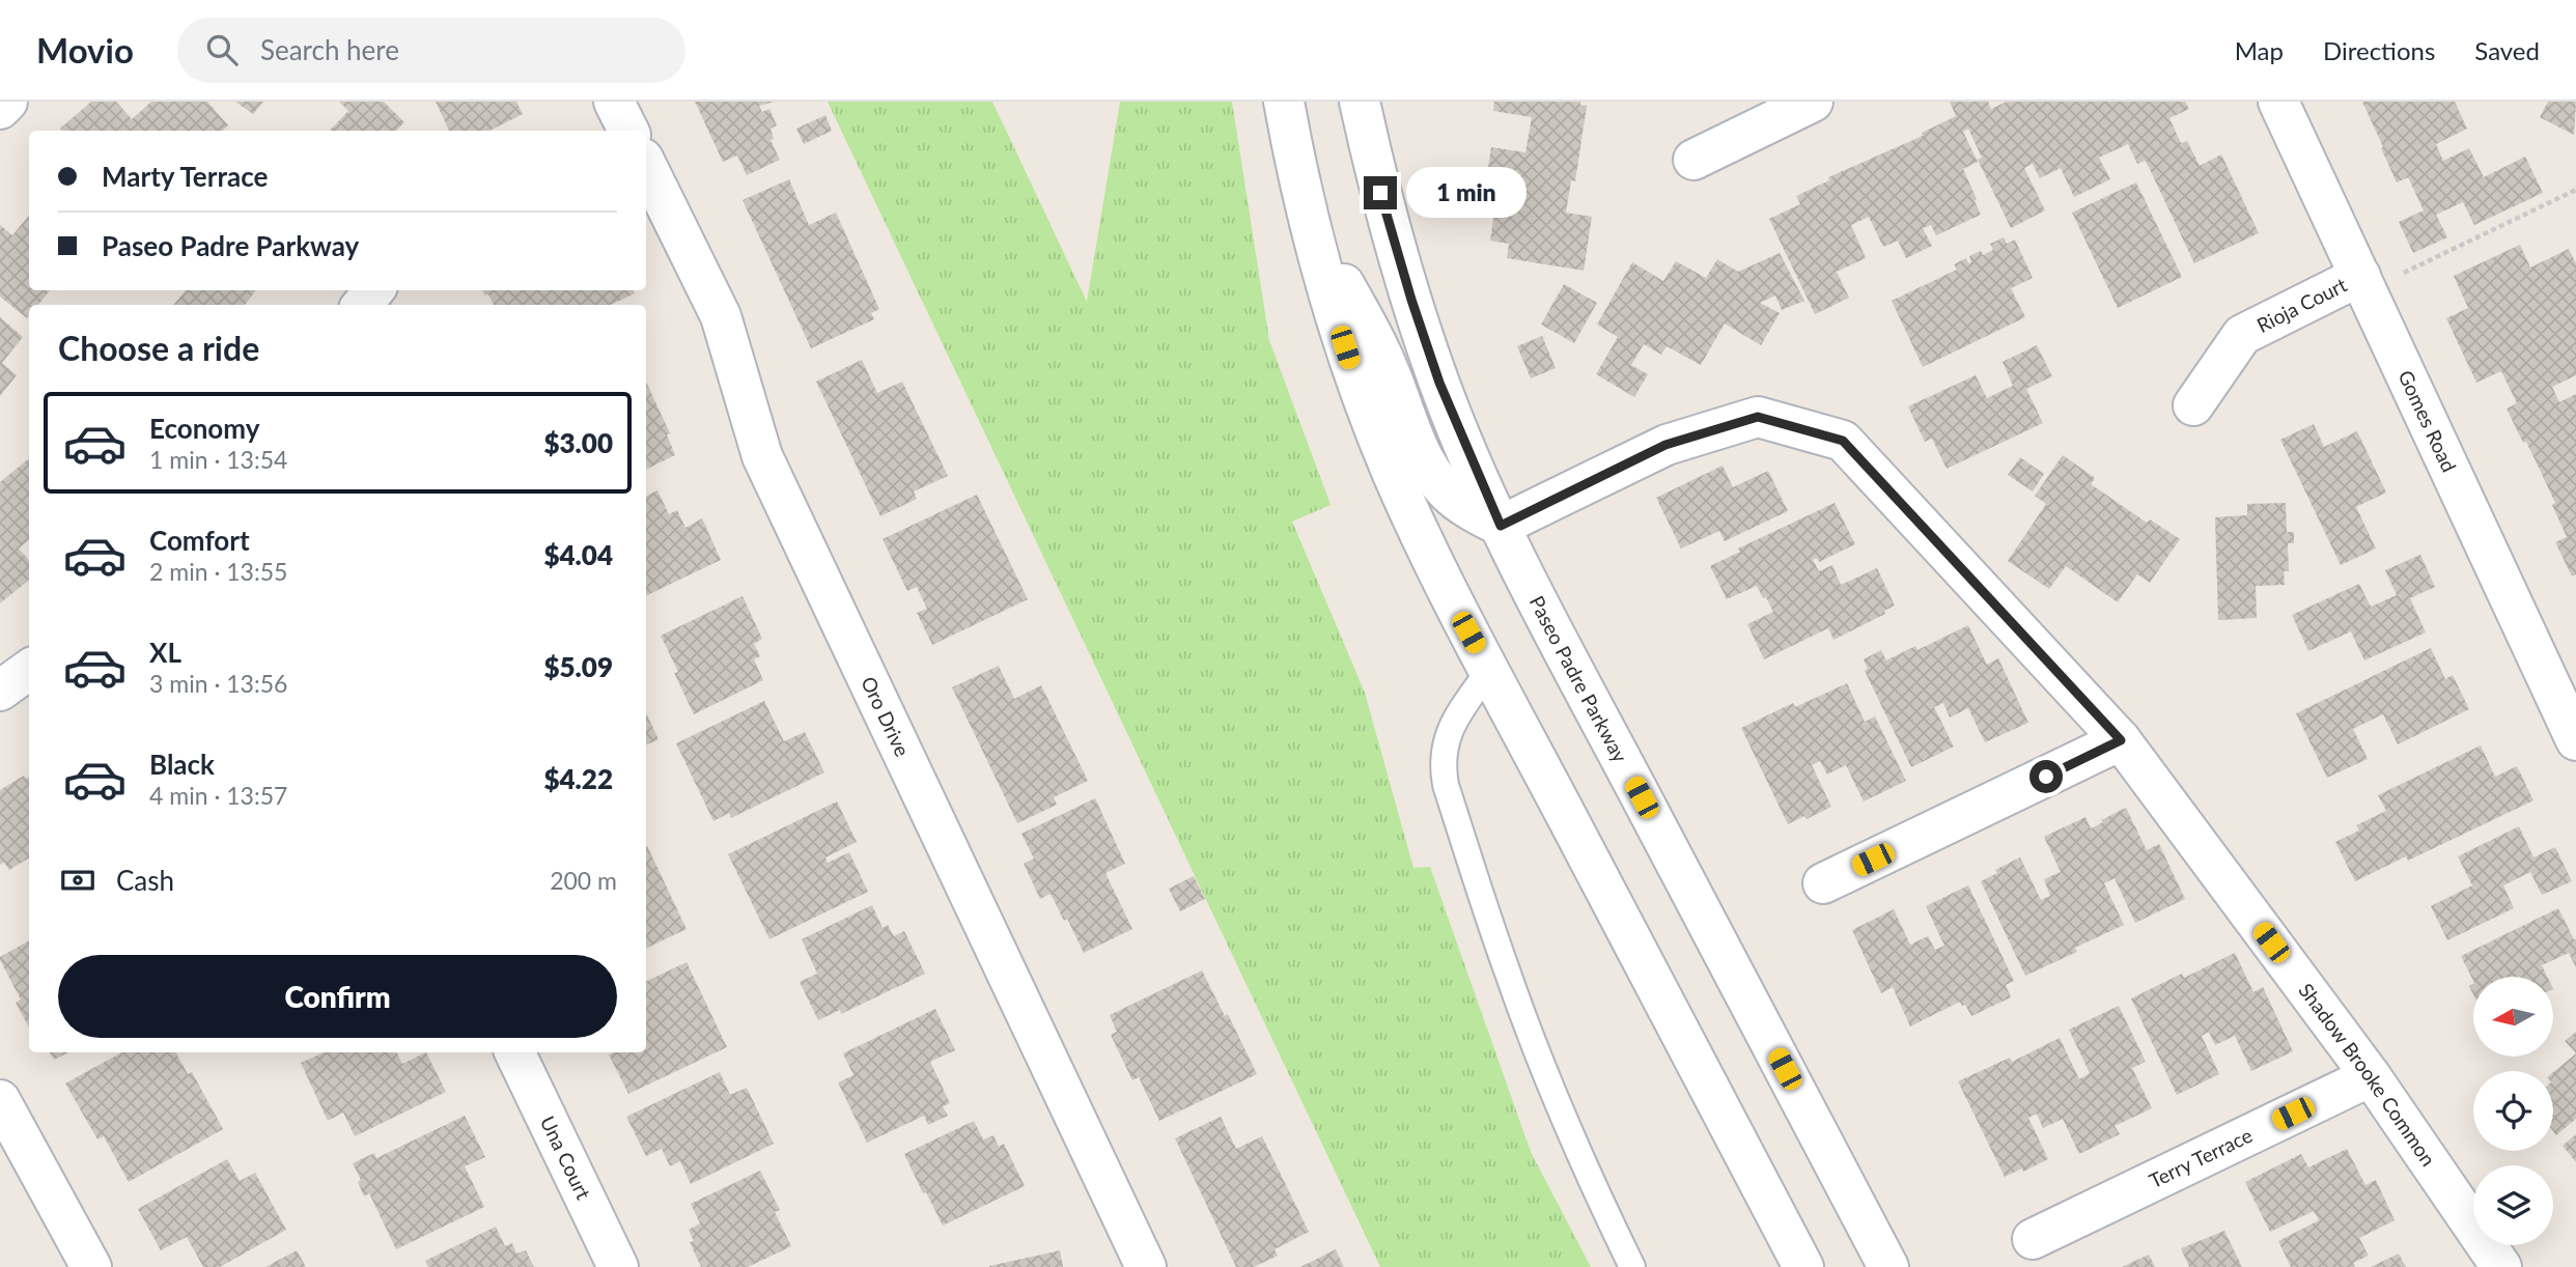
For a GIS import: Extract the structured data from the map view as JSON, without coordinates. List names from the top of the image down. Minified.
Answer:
{"streets":{"street":["Rioja Court","Gomes Road","Paseo Padre Parkway","Oro Drive","Shadow Brooke Common","Una Court","Terry Terrace"]},"crossings":[["Rioja Court","Gomes Road"],["Paseo Padre Parkway","Shadow Brooke Common"],["Shadow Brooke Common","Terry Terrace"]],"north":"left","page":{"header":"Movio","search":"Search here","nav":["Map","Directions","Saved"],"banner":["Marty Terrace","Paseo Padre Parkway"],"bubble":"1 min","heading":"Choose a ride","list":[{"name":"Economy","note":"1 min · 13:54","value":"$3.00"},{"name":"Comfort","note":"2 min · 13:55","value":"$4.04"},{"name":"XL","note":"3 min · 13:56","value":"$5.09"},{"name":"Black","note":"4 min · 13:57","value":"$4.22"}],"pay":["Cash","200 m"],"buttons":"Confirm"}}
